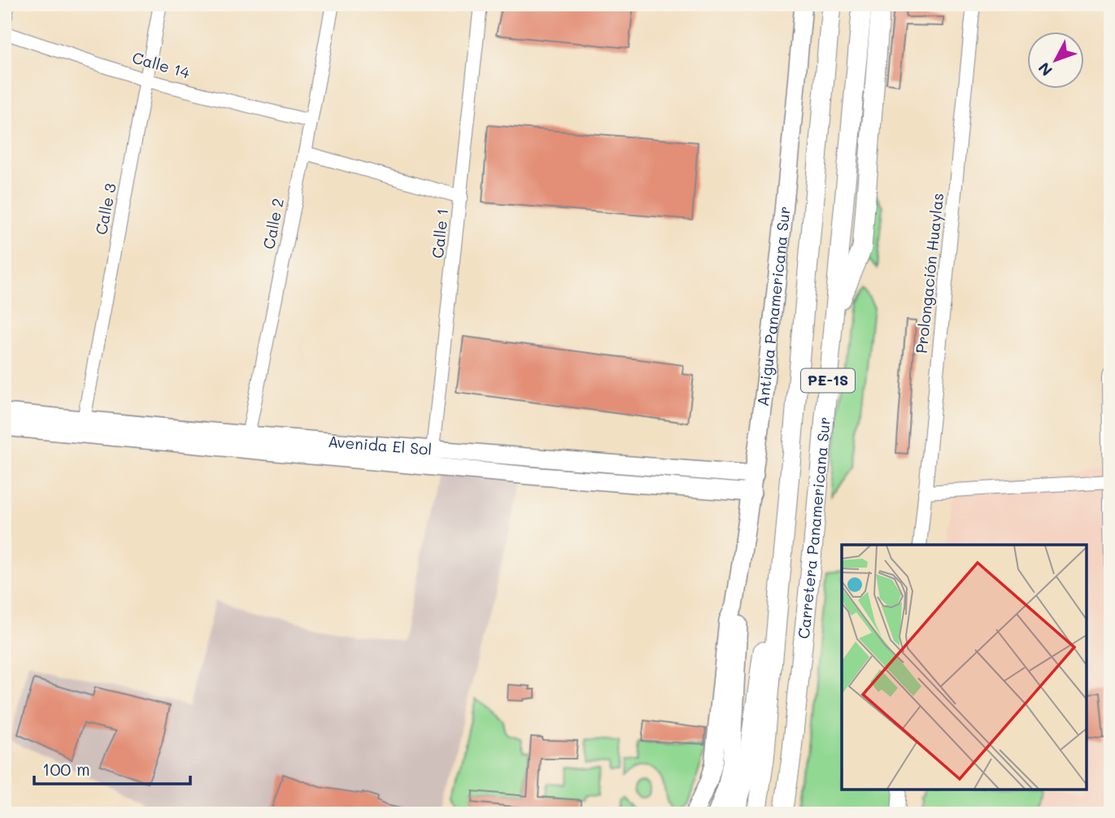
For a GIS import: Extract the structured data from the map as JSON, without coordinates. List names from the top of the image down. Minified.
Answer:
{"streets":{"highway":["PE-1S","Carretera Panamericana Sur"],"main road":["Antigua Panamericana Sur","Avenida El Sol"],"street":["Calle 14","Calle 3","Calle 2","Calle 1","Prolongación Huaylas"]},"crossings":[["Calle 14","Calle 3"],["Calle 14","Calle 2"],["Calle 3","Avenida El Sol"],["Calle 2","Avenida El Sol"],["Calle 1","Avenida El Sol"],["Antigua Panamericana Sur","Avenida El Sol"]],"scale_bar":"100 m","north":"bottom left"}
